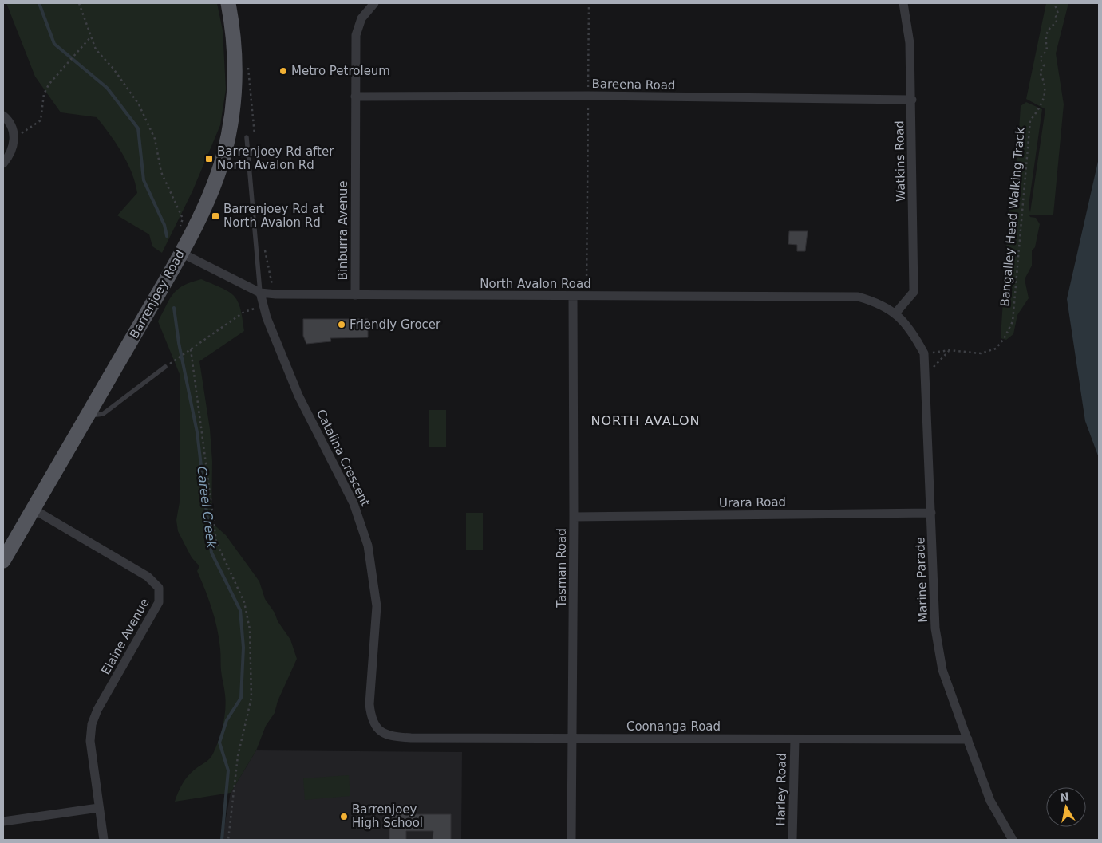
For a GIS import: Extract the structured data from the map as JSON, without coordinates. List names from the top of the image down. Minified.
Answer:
{"streets":{"main road":["Barrenjoey Road"],"street":["Bareena Road","Watkins Road","Binburra Avenue","North Avalon Road","Catalina Crescent","Urara Road","Tasman Road","Marine Parade","Elaine Avenue","Coonanga Road","Harley Road"],"path":["Bangalley Head Walking Track"]},"crossings":[["Bareena Road","Watkins Road"],["Bareena Road","Binburra Avenue"],["Watkins Road","North Avalon Road"],["Watkins Road","Marine Parade"],["Bangalley Head Walking Track","Marine Parade"],["Binburra Avenue","North Avalon Road"],["North Avalon Road","Barrenjoey Road"],["North Avalon Road","Catalina Crescent"],["North Avalon Road","Tasman Road"],["North Avalon Road","Marine Parade"],["Barrenjoey Road","Elaine Avenue"],["Catalina Crescent","Coonanga Road"],["Urara Road","Tasman Road"],["Urara Road","Marine Parade"],["Tasman Road","Coonanga Road"],["Marine Parade","Coonanga Road"],["Coonanga Road","Harley Road"]],"districts":["NORTH AVALON"],"water":["Careel Creek"],"places":{"other":["Metro Petroleum","Friendly Grocer","Barrenjoey High School"],"transit":["Barrenjoey Rd after North Avalon Rd","Barrenjoey Rd at North Avalon Rd"]},"north":"top"}
